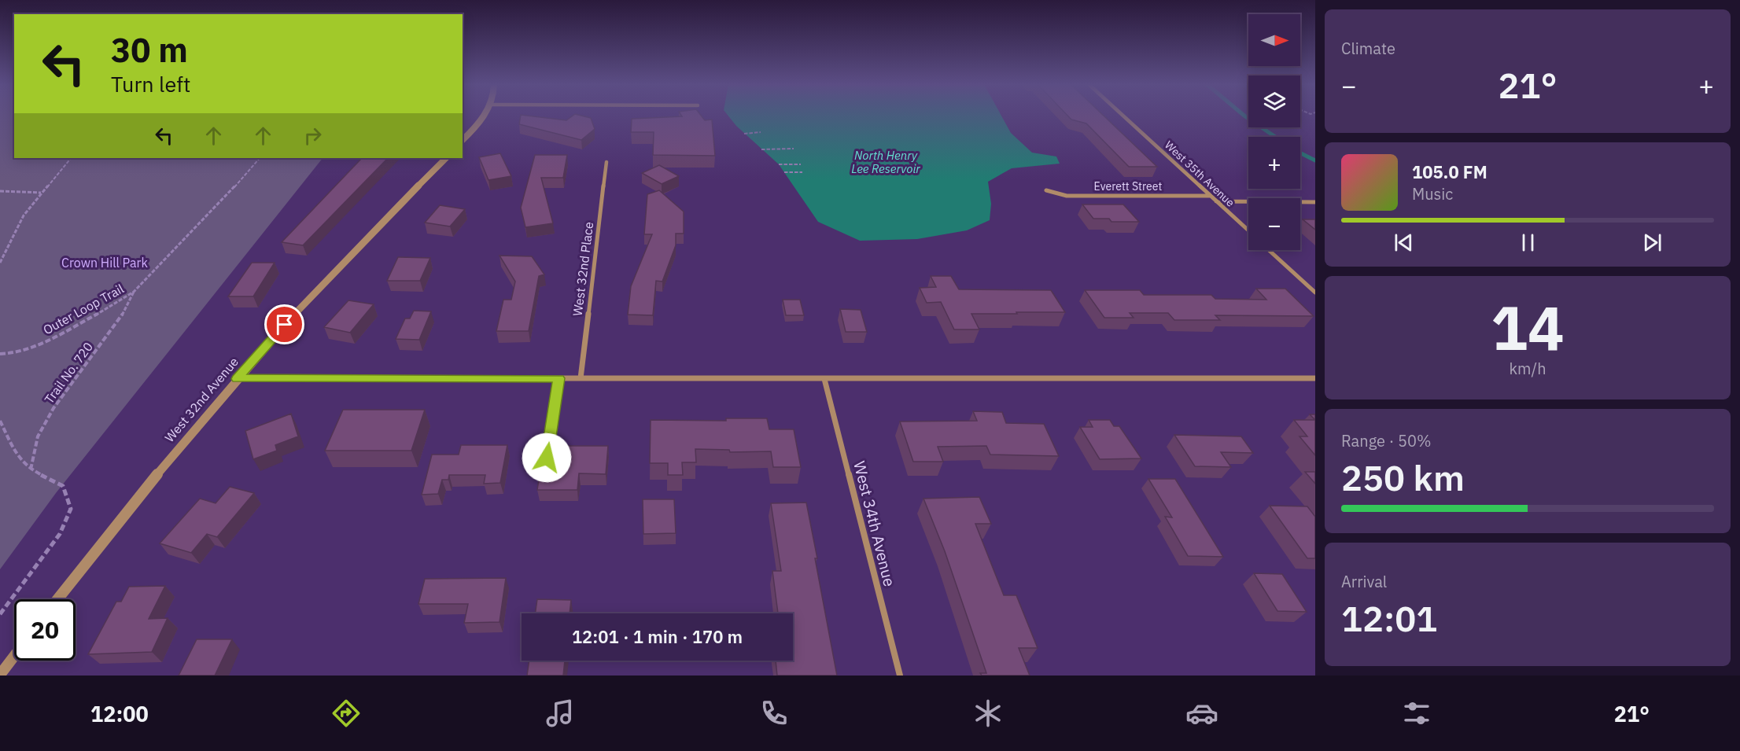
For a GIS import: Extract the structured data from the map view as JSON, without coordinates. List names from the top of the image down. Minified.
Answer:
{"streets":{"street":["West 35th Avenue","Everett Street","West 32nd Place","West 32nd Avenue","West 34th Avenue"],"path":["Outer Loop Trail","Trail No. 720"]},"crossings":[["West 35th Avenue","Everett Street"],["Outer Loop Trail","Trail No. 720"]],"water":["North Henry Lee Reservoir"],"parks":["Crown Hill Park"],"north":"right","page":{"tile":["Climate",["14","km/h"],["Range · 50%","250 km"],["Arrival","12:01"]],"map_buttons":["+","−"],"turn":["30 m","Turn left"],"heat":["−","21°","+"],"song":["105.0 FM","Music"],"limit":"20","trip":"12:01 · 1 min · 170 m","tabs":["12:00","21°"]}}
